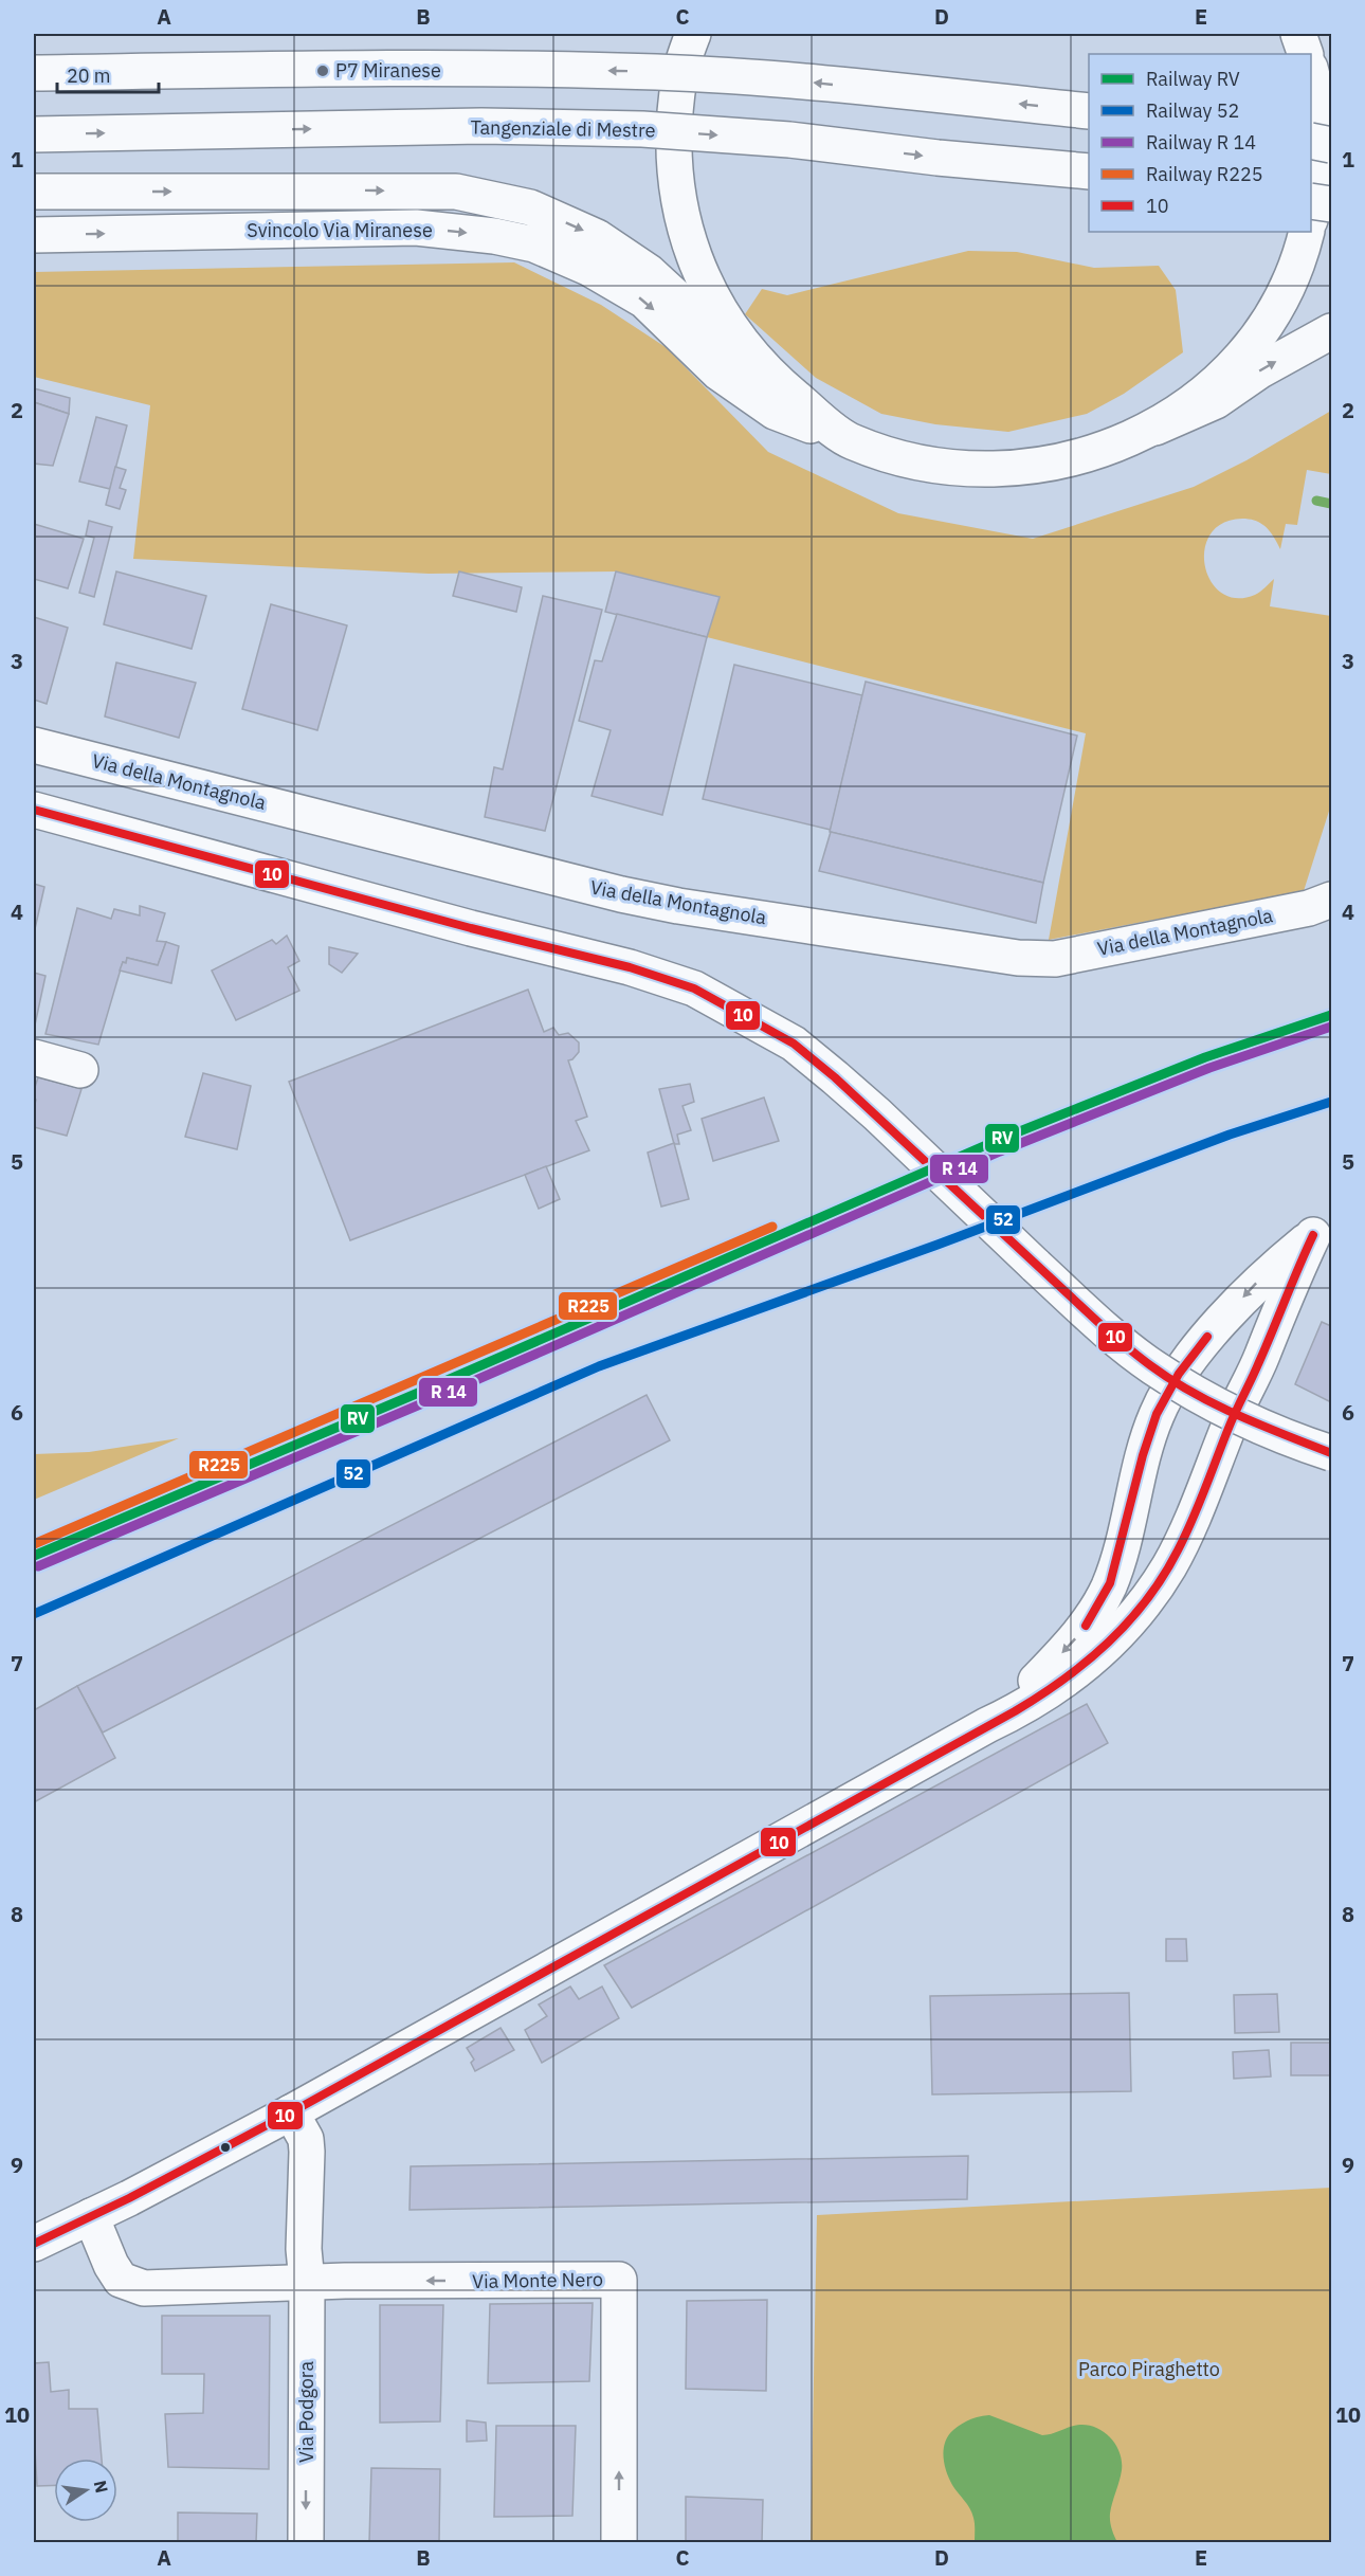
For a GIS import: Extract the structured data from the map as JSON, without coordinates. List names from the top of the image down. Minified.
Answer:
{"streets":{"main road":["Tangenziale di Mestre","Svincolo Via Miranese","Via della Montagnola","Via Monte Nero","Via Podgora"]},"crossings":[["Via Monte Nero","Via Podgora"]],"one_way":["Via Podgora"],"parks":["Parco Piraghetto"],"places":["P7 Miranese"],"lines":["transit line 10","rail line RV","rail line 52","rail line R225"],"legend":["Railway RV","Railway 52","Railway R 14","Railway R225","10"],"scale_bar":"20 m","north":"right","grid":{"columns":["A","B","C","D","E"],"rows":["1","2","3","4","5","6","7","8","9","10"]}}
